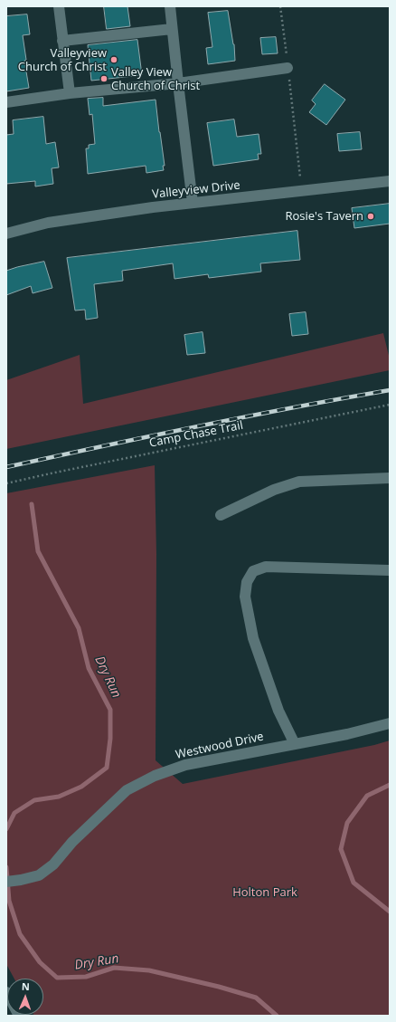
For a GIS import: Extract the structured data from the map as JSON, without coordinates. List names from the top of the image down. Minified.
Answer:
{"streets":{"street":["Valleyview Drive","Westwood Drive"],"path":["Camp Chase Trail"]},"water":["Dry Run"],"parks":["Holton Park"],"places":["Valleyview Church of Christ","Valley View Church of Christ","Rosie's Tavern"],"north":"top"}
